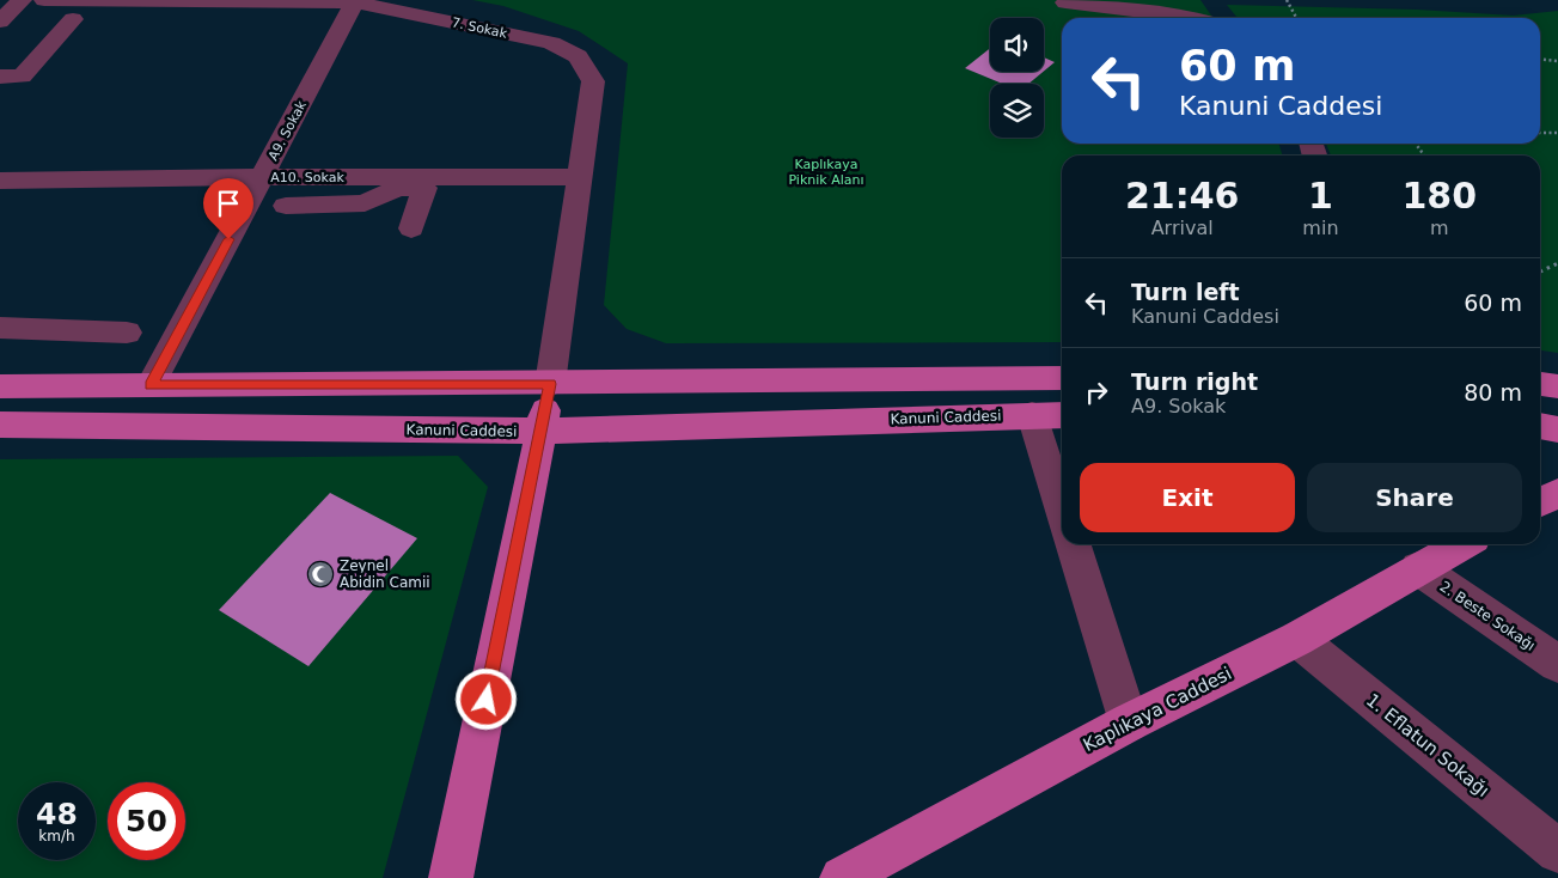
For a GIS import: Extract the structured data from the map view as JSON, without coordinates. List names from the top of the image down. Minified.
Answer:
{"streets":{"main road":["Kanuni Caddesi","Kaplıkaya Caddesi"],"street":["7. Sokak","A9. Sokak","A10. Sokak","2. Beste Sokağı","1. Eflatun Sokağı"]},"crossings":[["7. Sokak","A9. Sokak"],["7. Sokak","A10. Sokak"],["A9. Sokak","A10. Sokak"],["2. Beste Sokağı","Kaplıkaya Caddesi"],["Kaplıkaya Caddesi","1. Eflatun Sokağı"]],"parks":["Kaplıkaya Piknik Alanı"],"places":{"mosque":["Zeynel Abidin Camii"]},"page":{"turn":["60 m","Kanuni Caddesi"],"eta":["21:46","Arrival","1","min","180","m"],"list":[{"name":"Turn left","note":"Kanuni Caddesi","value":"60 m"},{"name":"Turn right","note":"A9. Sokak","value":"80 m"}],"buttons":["Exit","Share"],"speed":"48 km/h","limit":"50"}}
